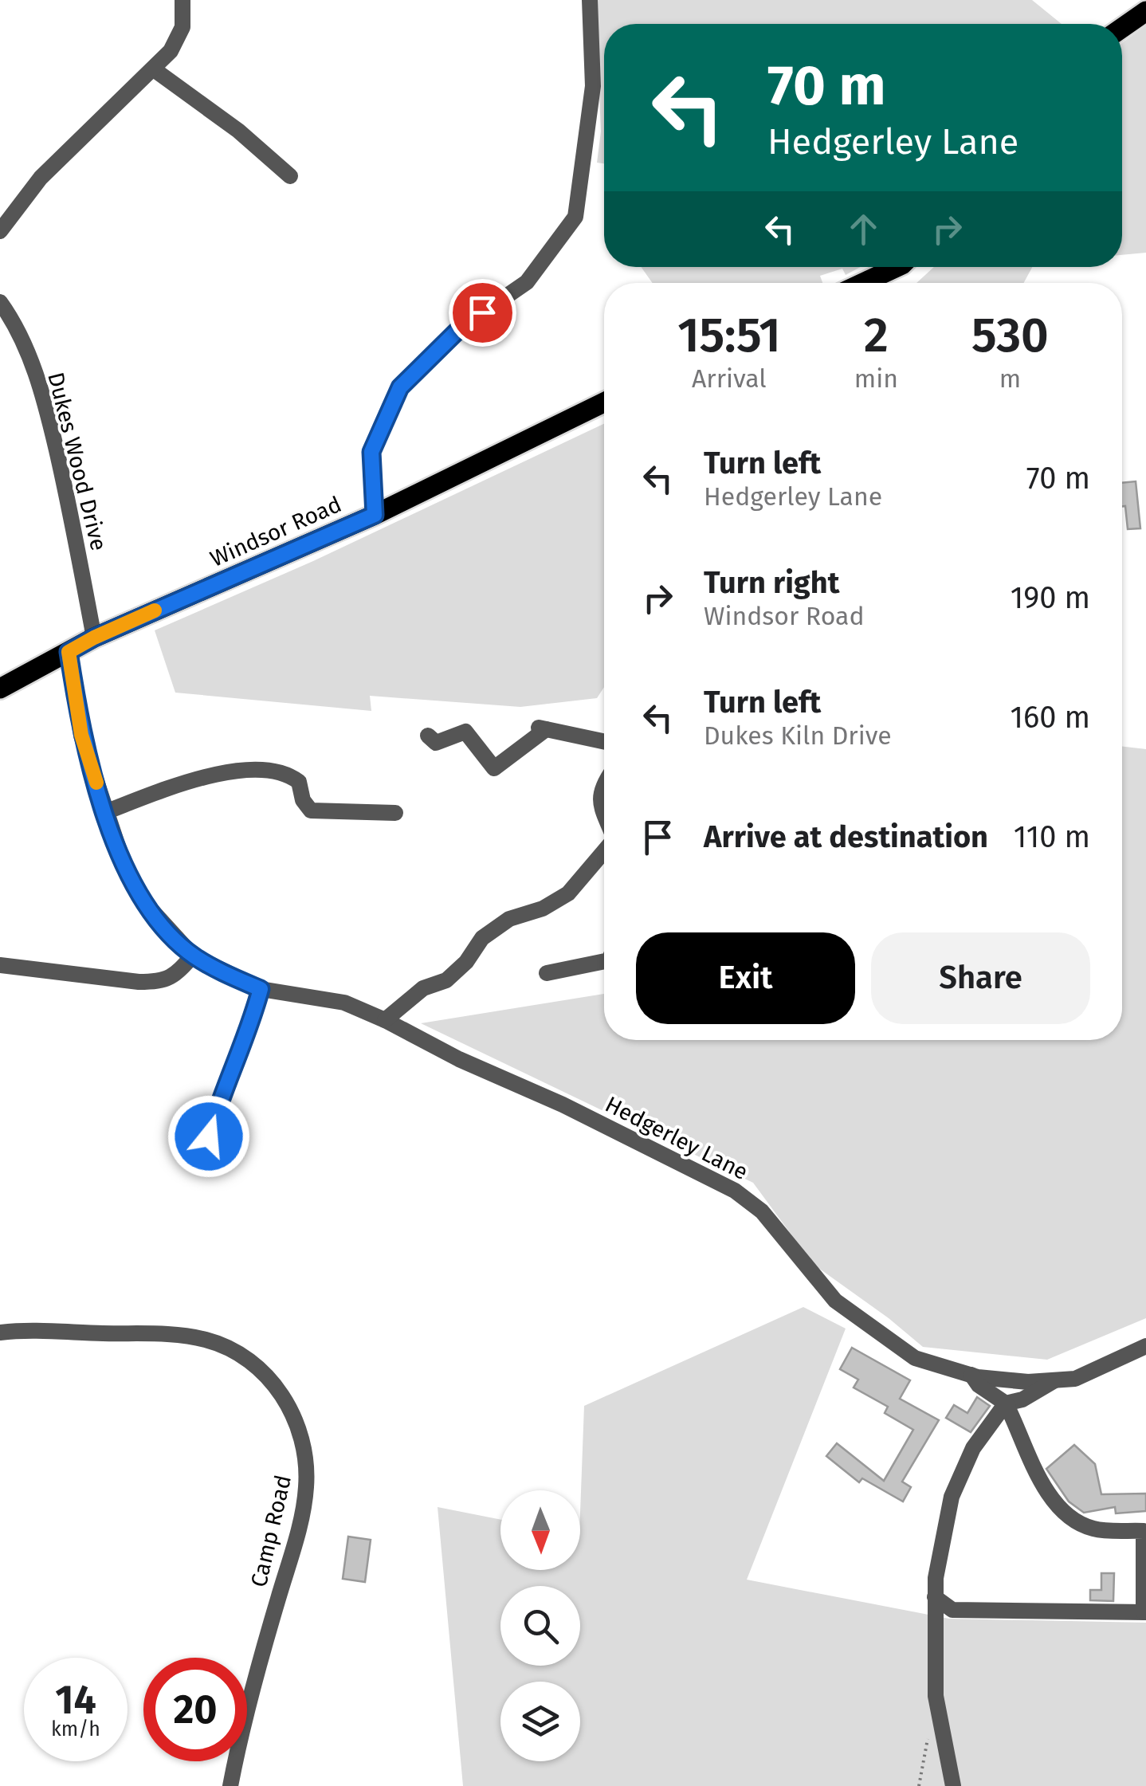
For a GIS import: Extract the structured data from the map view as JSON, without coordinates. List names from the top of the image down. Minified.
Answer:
{"streets":{"main road":["Windsor Road"],"street":["Dukes Wood Drive","Hedgerley Lane","Camp Road"]},"crossings":[["Dukes Wood Drive","Windsor Road"],["Windsor Road","Hedgerley Lane"]],"north":"bottom","page":{"turn":["70 m","Hedgerley Lane"],"eta":["15:51","Arrival","2","min","530","m"],"list":[{"name":"Turn left","note":"Hedgerley Lane","value":"70 m"},{"name":"Turn right","note":"Windsor Road","value":"190 m"},{"name":"Turn left","note":"Dukes Kiln Drive","value":"160 m"},{"name":"Arrive at destination","value":"110 m"}],"buttons":["Exit","Share"],"speed":"14 km/h","limit":"20"}}
